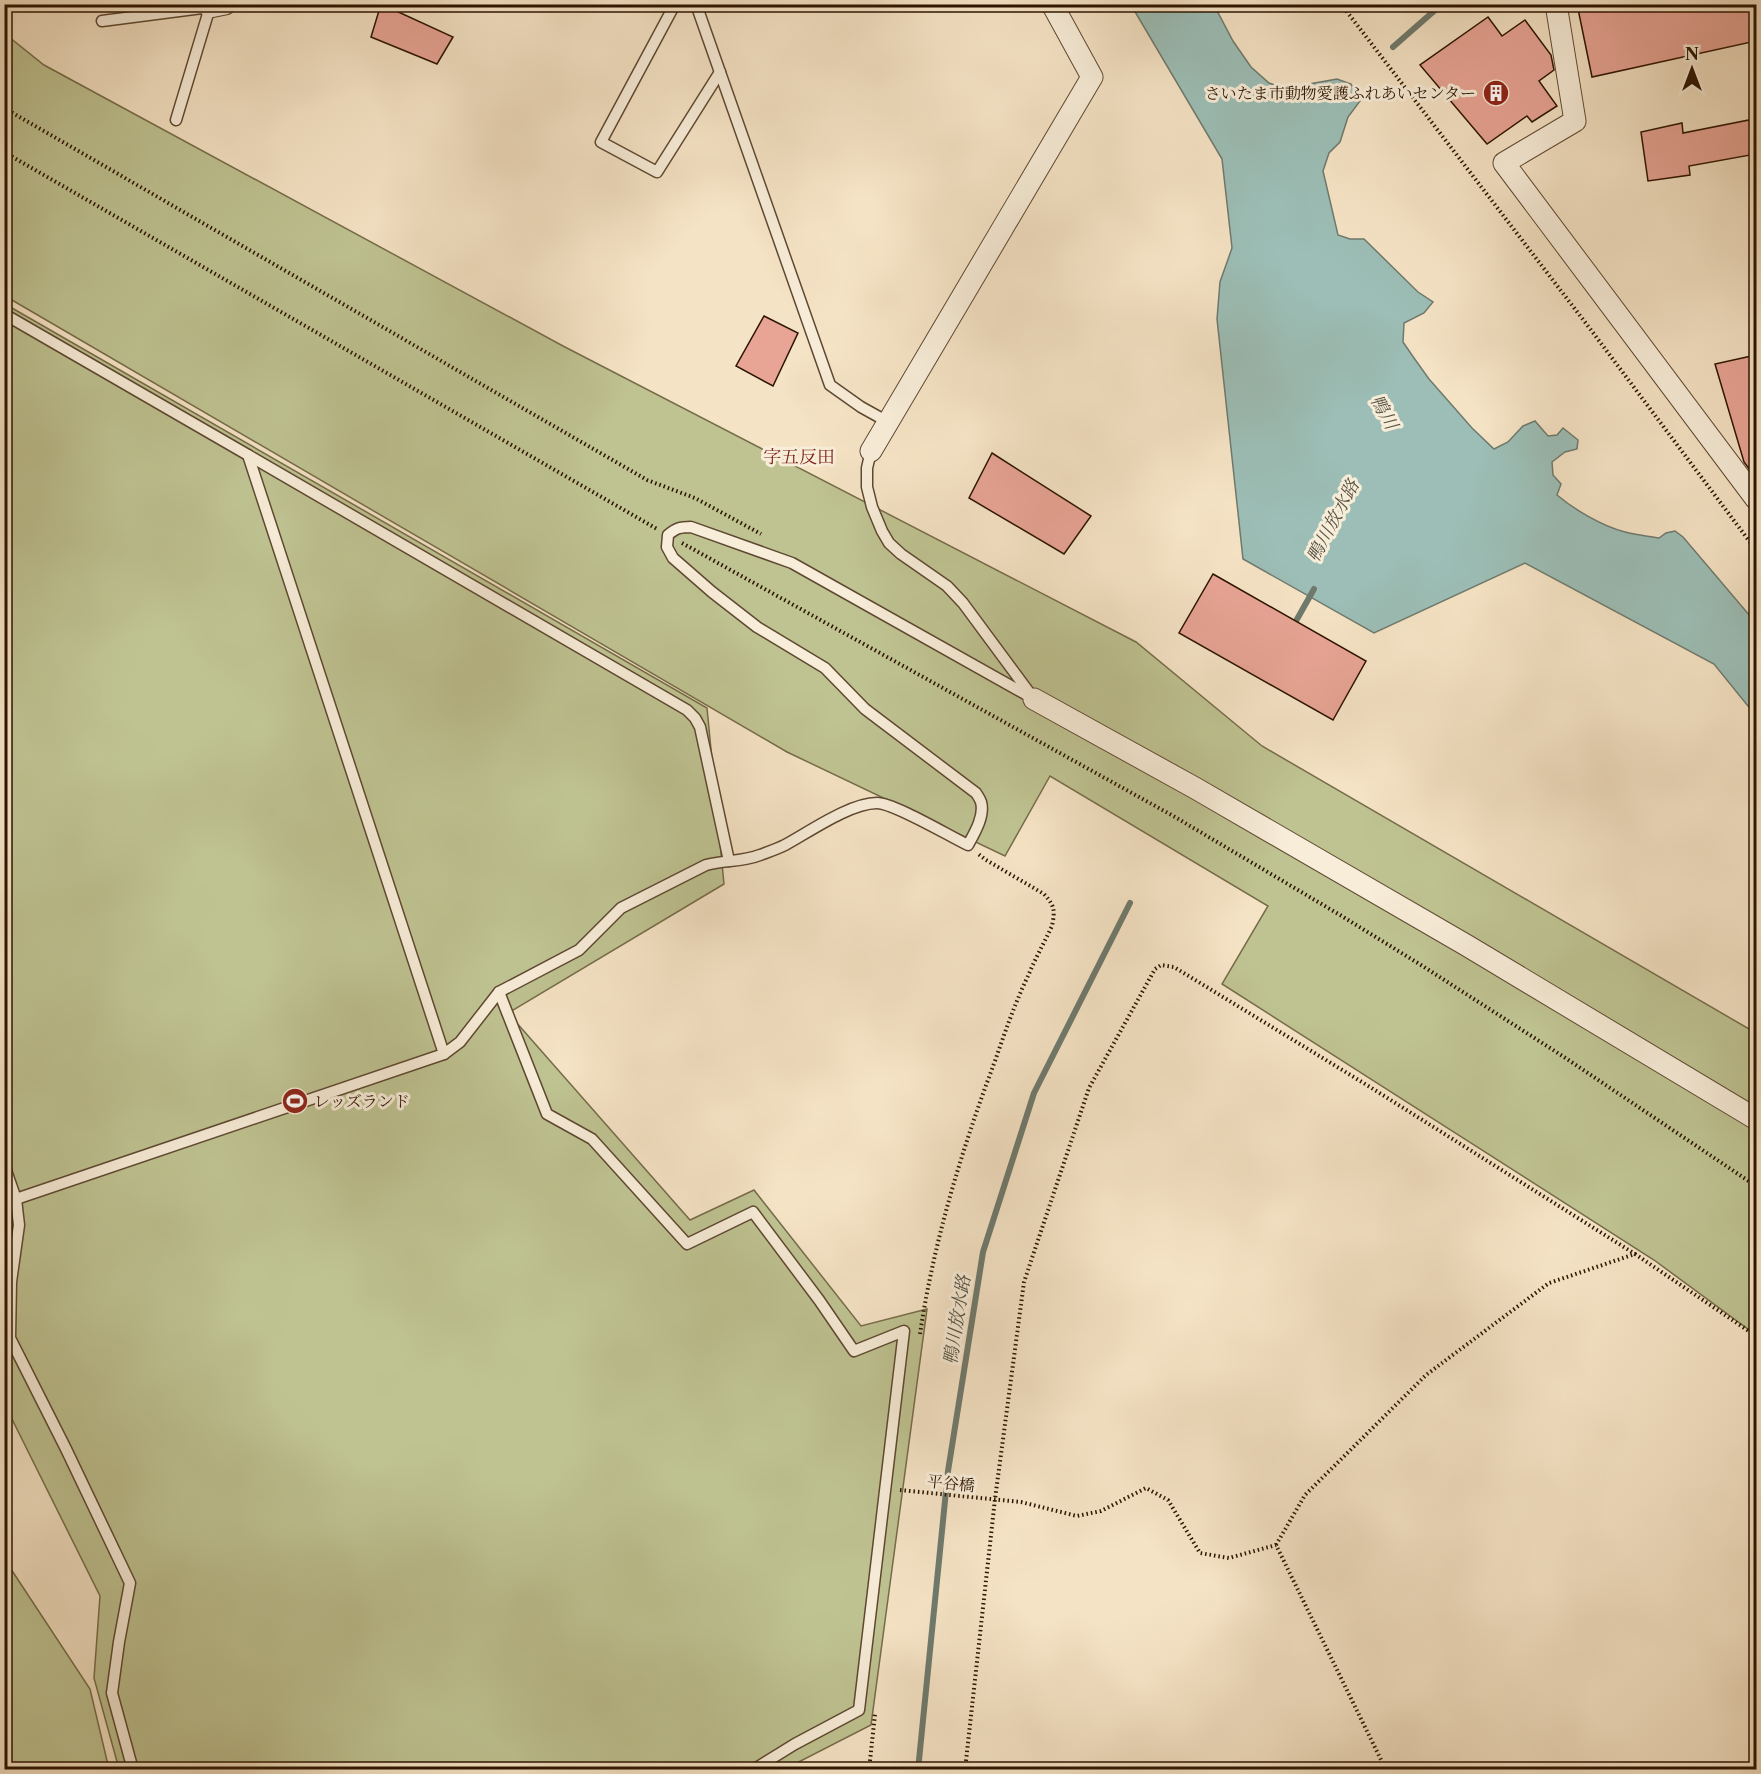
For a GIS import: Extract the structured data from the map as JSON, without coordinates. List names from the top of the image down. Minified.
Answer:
{"streets":{"path":["平谷橋"]},"districts":["字五反田"],"water":["鴨川","鴨川放水路"],"places":{"building":["さいたま市動物愛護ふれあいセンター"],"sports":["レッズランド"]},"north":"top"}
